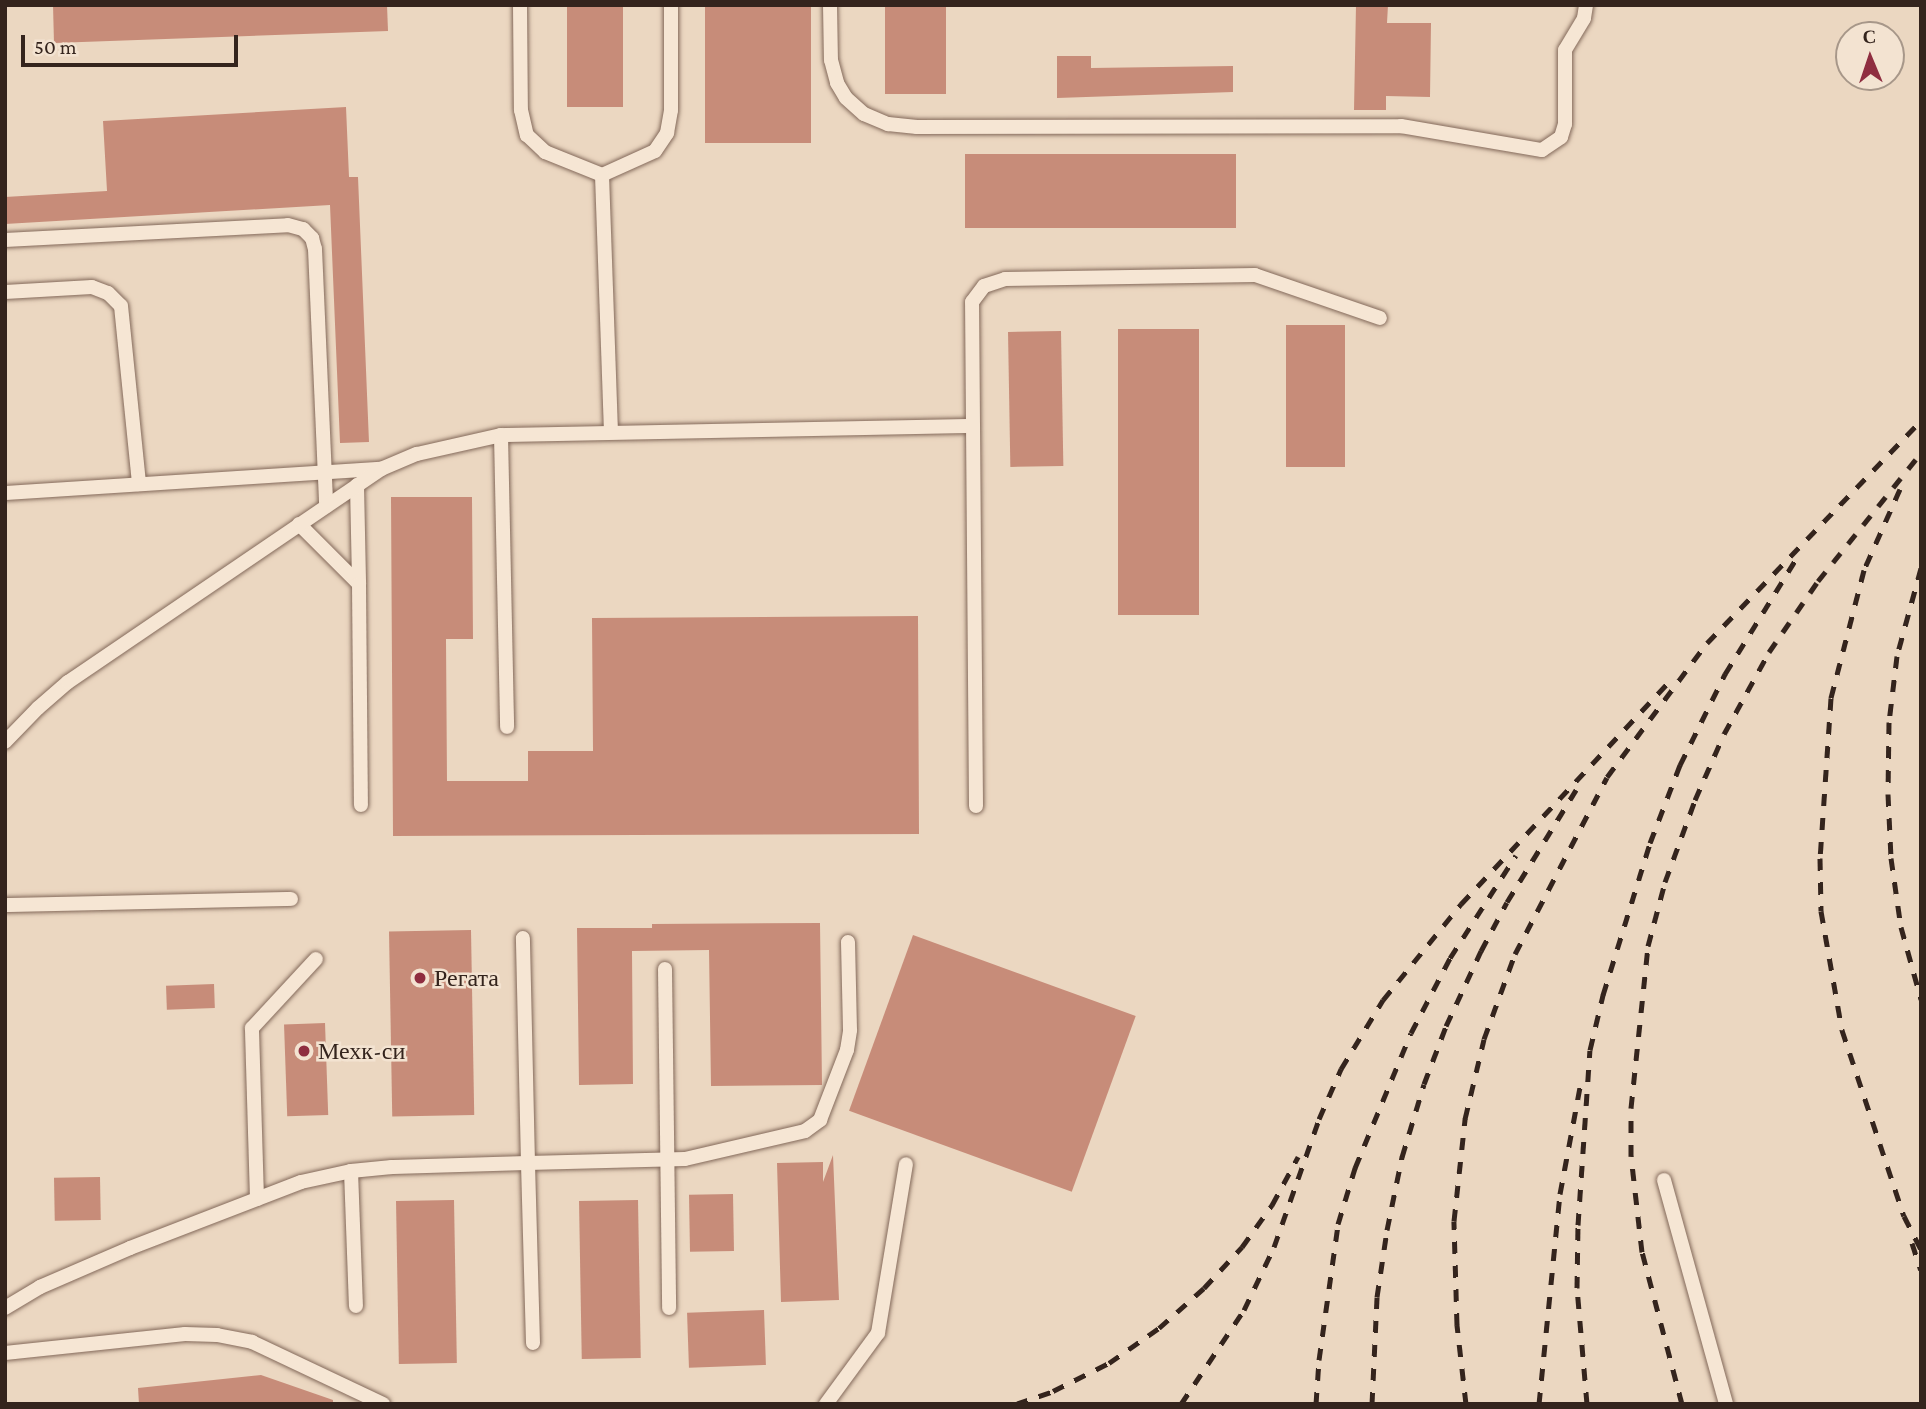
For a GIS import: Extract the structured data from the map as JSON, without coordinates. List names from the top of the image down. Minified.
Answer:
{"places":["Регата","Мехк-си"],"scale_bar":"50 m","north":"top"}
